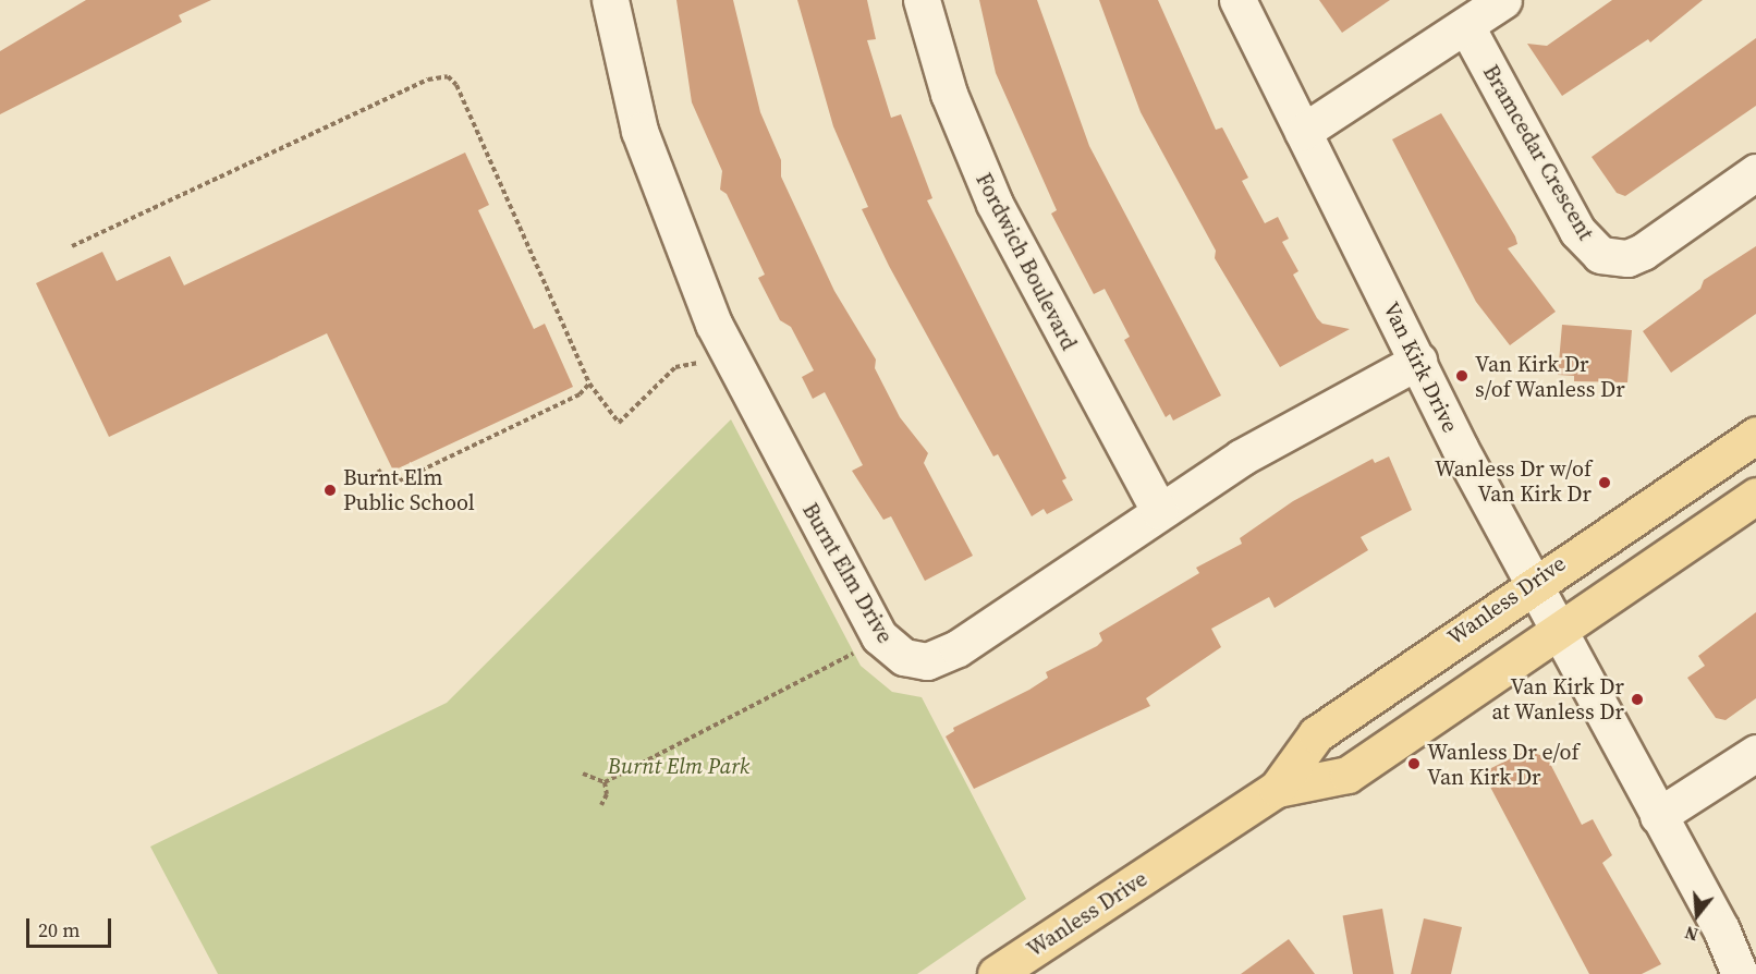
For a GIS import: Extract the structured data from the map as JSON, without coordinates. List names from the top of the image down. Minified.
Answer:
{"streets":{"main road":["Wanless Drive"],"street":["Bramcedar Crescent","Fordwich Boulevard","Van Kirk Drive","Burnt Elm Drive"]},"crossings":[["Fordwich Boulevard","Burnt Elm Drive"],["Van Kirk Drive","Burnt Elm Drive"],["Van Kirk Drive","Wanless Drive"]],"parks":["Burnt Elm Park"],"places":["Van Kirk Dr s/of Wanless Dr","Wanless Dr w/of Van Kirk Dr","Burnt Elm Public School","Van Kirk Dr at Wanless Dr","Wanless Dr e/of Van Kirk Dr"],"scale_bar":"20 m","north":"bottom"}
